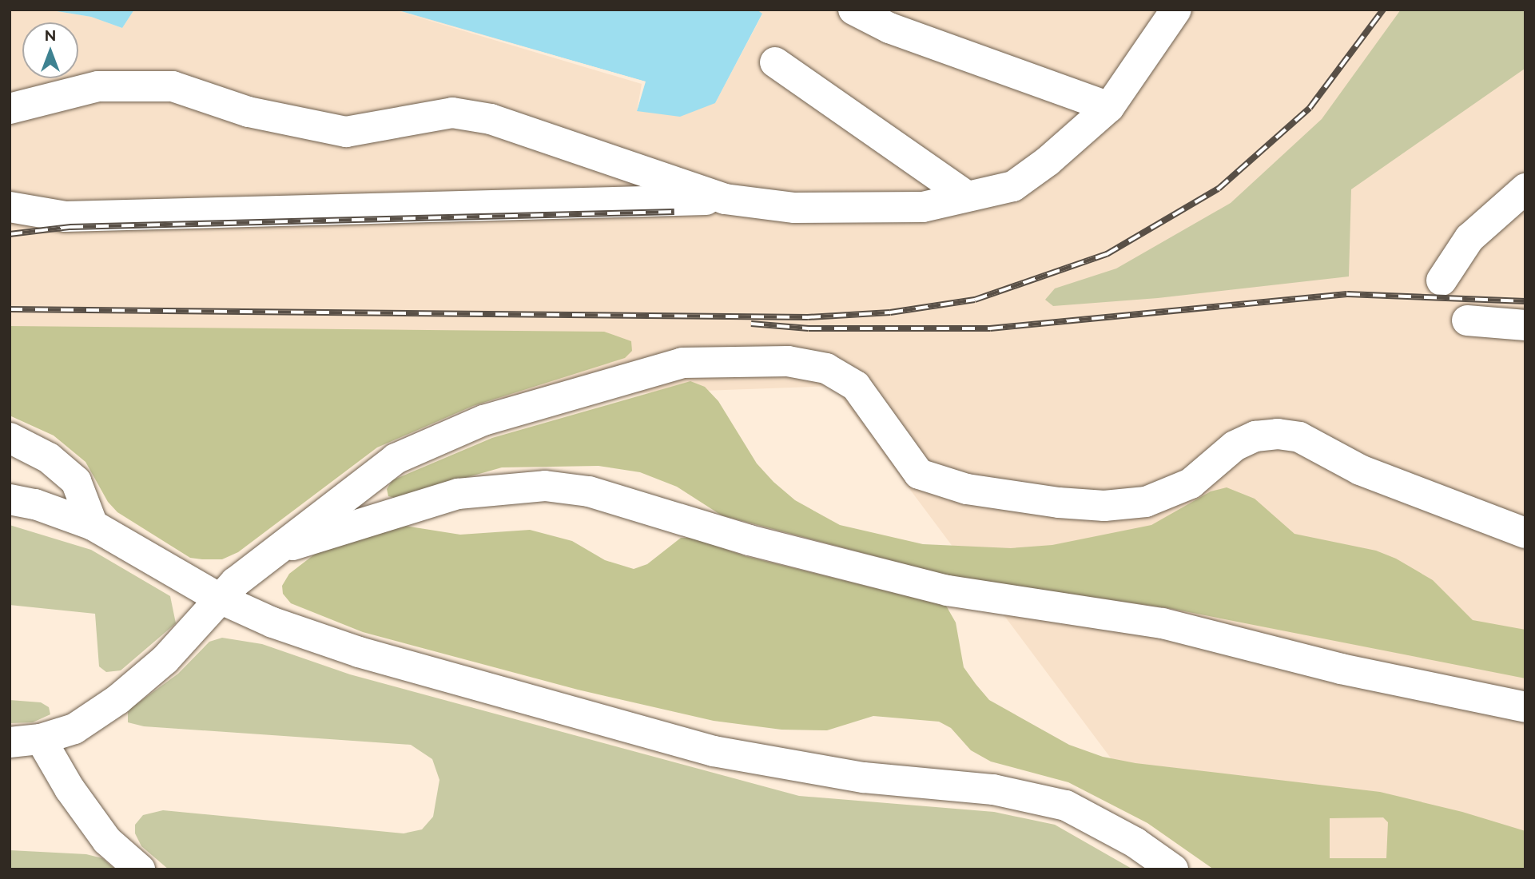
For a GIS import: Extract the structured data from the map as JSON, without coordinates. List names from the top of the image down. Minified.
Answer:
{"north":"top"}
